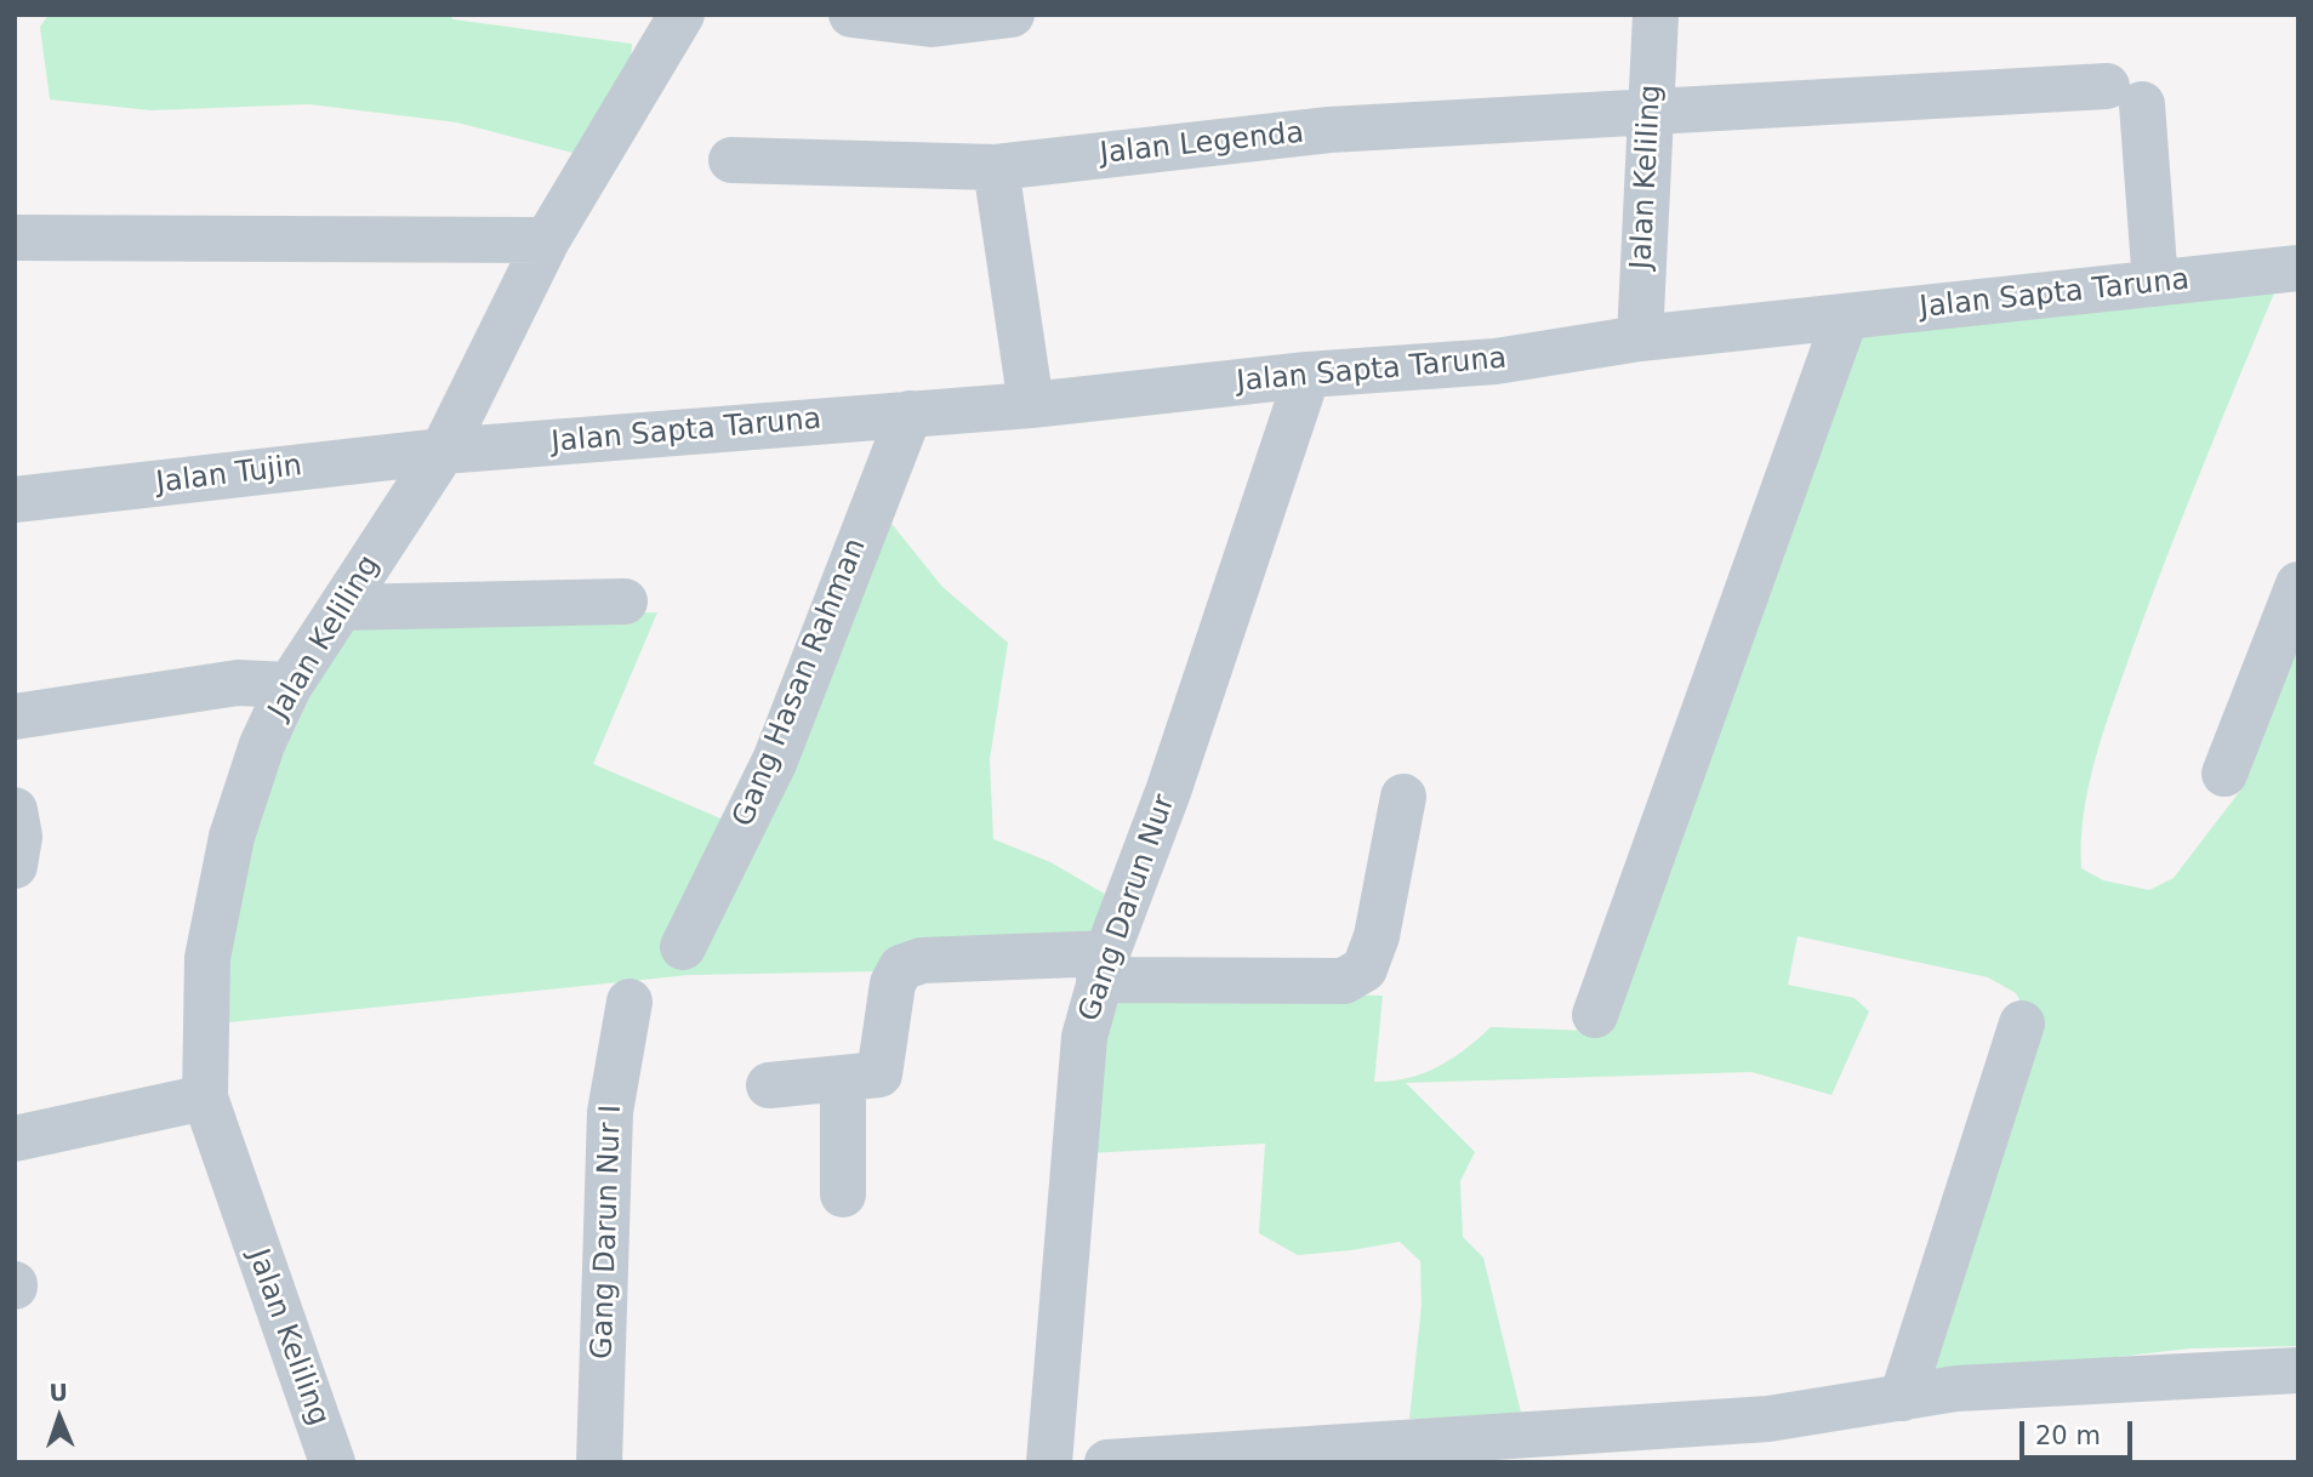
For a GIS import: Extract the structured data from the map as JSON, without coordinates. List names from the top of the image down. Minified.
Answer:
{"streets":{"street":["Jalan Legenda","Jalan Keliling","Jalan Sapta Taruna","Jalan Tujin","Gang Hasan Rahman","Gang Darun Nur","Gang Darun Nur I"]},"crossings":[["Jalan Legenda","Jalan Keliling"],["Jalan Legenda","Jalan Sapta Taruna"],["Jalan Keliling","Jalan Sapta Taruna"],["Jalan Keliling","Jalan Tujin"],["Jalan Sapta Taruna","Jalan Tujin"],["Jalan Sapta Taruna","Gang Hasan Rahman"],["Jalan Sapta Taruna","Gang Darun Nur"]],"scale_bar":"20 m","north":"top"}
